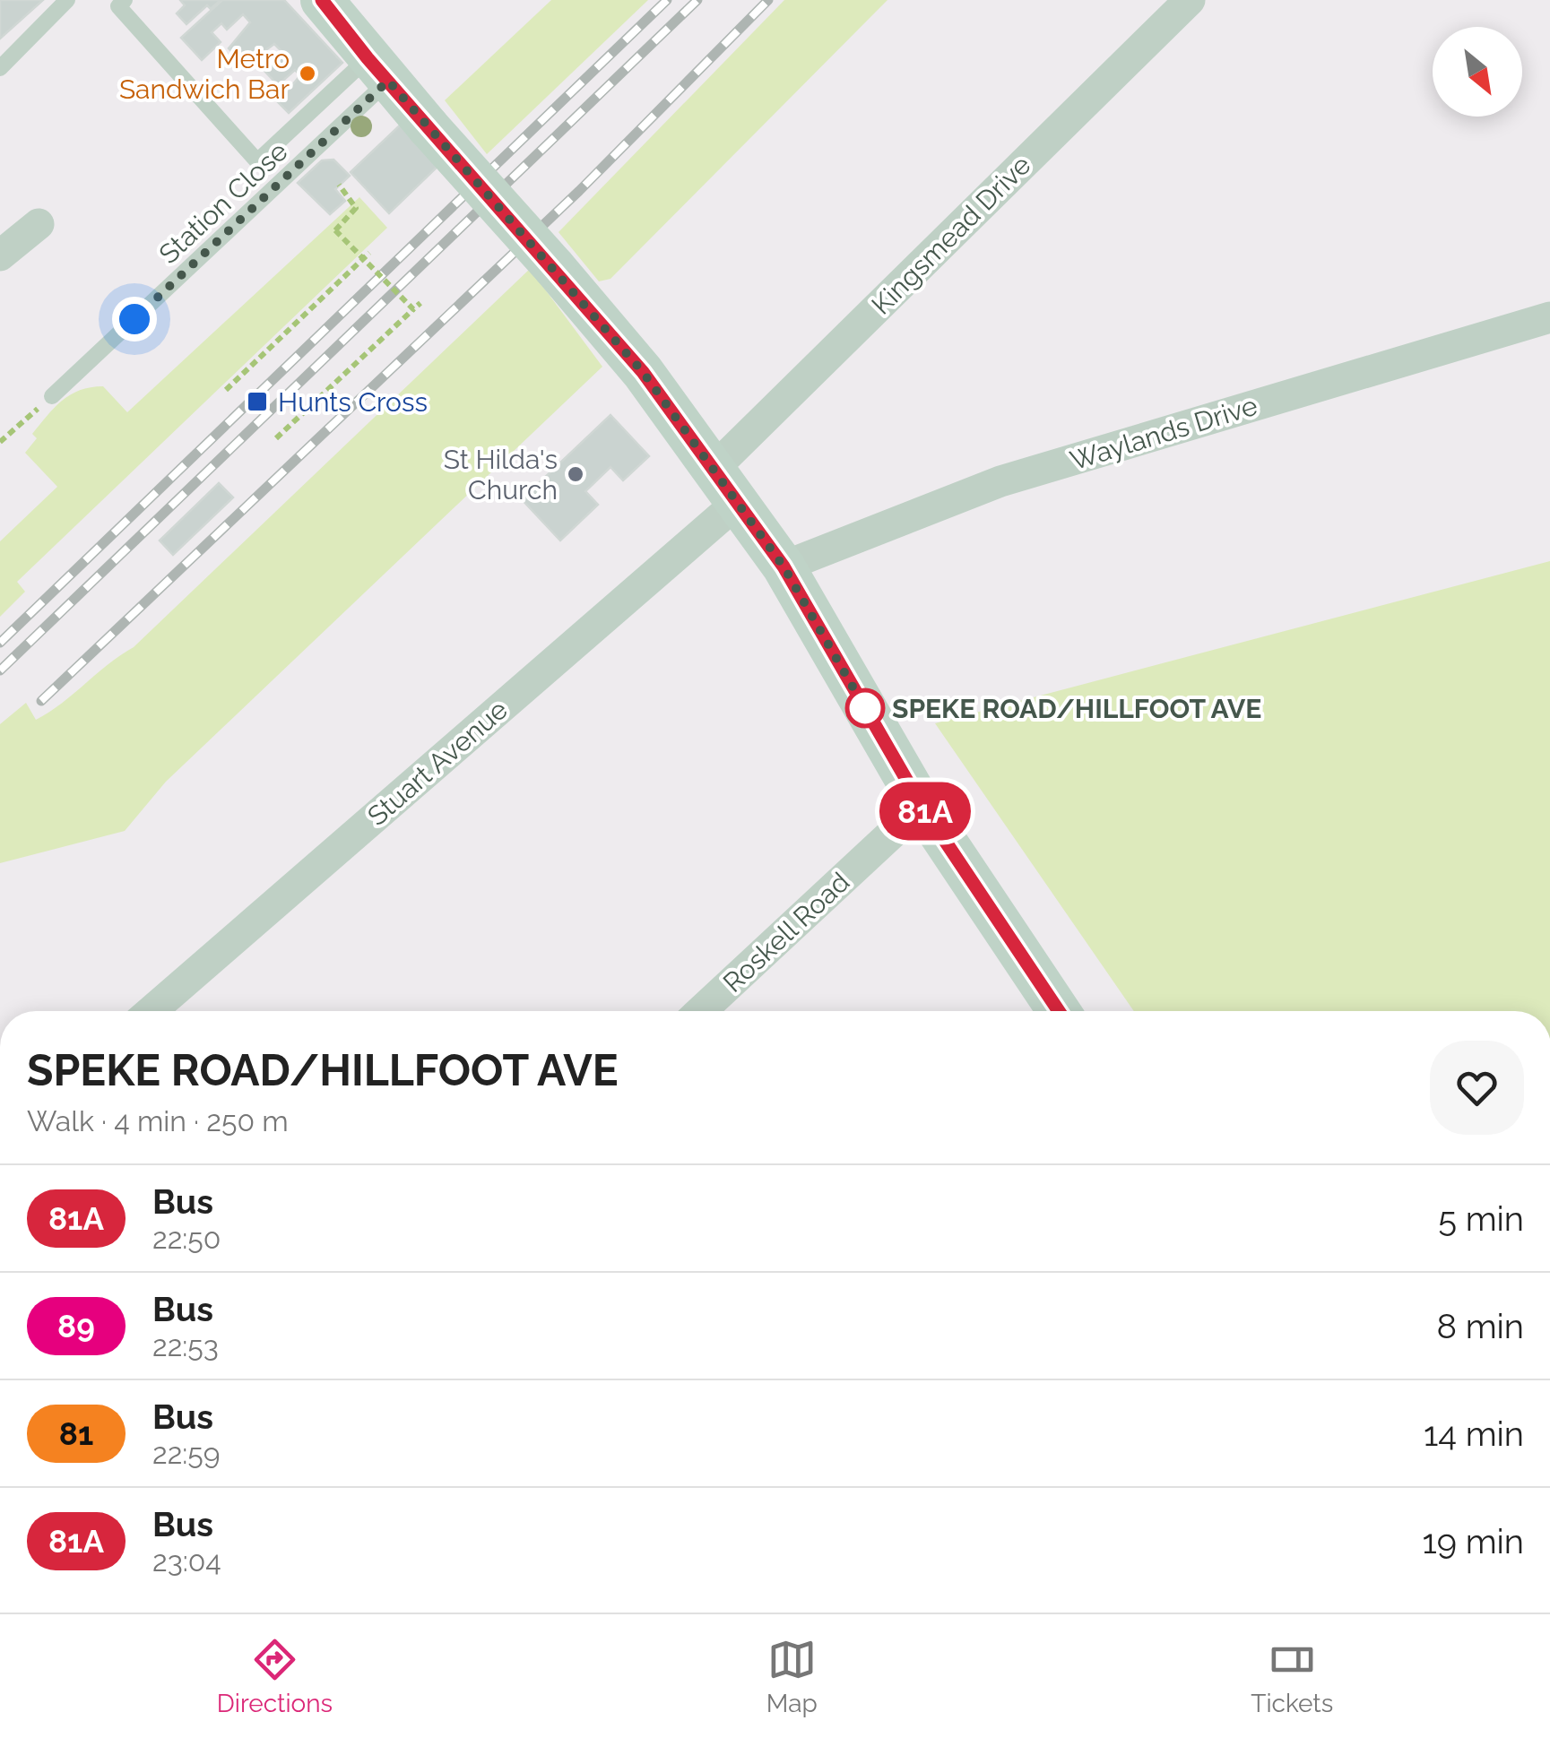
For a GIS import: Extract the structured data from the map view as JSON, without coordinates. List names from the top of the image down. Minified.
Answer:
{"streets":{"street":["Kingsmead Drive","Waylands Drive","Stuart Avenue","Roskell Road"],"lane":["Station Close"]},"crossings":[["Kingsmead Drive","Stuart Avenue"]],"places":{"other":["Metro Sandwich Bar","St Hilda's Church","SPEKE ROAD/HILLFOOT AVE"],"transit":["Hunts Cross"]},"lines":["bus line 81A"],"north":"bottom right","page":{"on_map":"81A","heading":["SPEKE ROAD/HILLFOOT AVE","Walk · 4 min · 250 m"],"list":[{"mark":"81A","name":"Bus","note":"22:50","value":"5 min"},{"mark":"89","name":"Bus","note":"22:53","value":"8 min"},{"mark":"81","name":"Bus","note":"22:59","value":"14 min"},{"mark":"81A","name":"Bus","note":"23:04","value":"19 min"}],"tabs":["Directions","Map","Tickets"]}}
